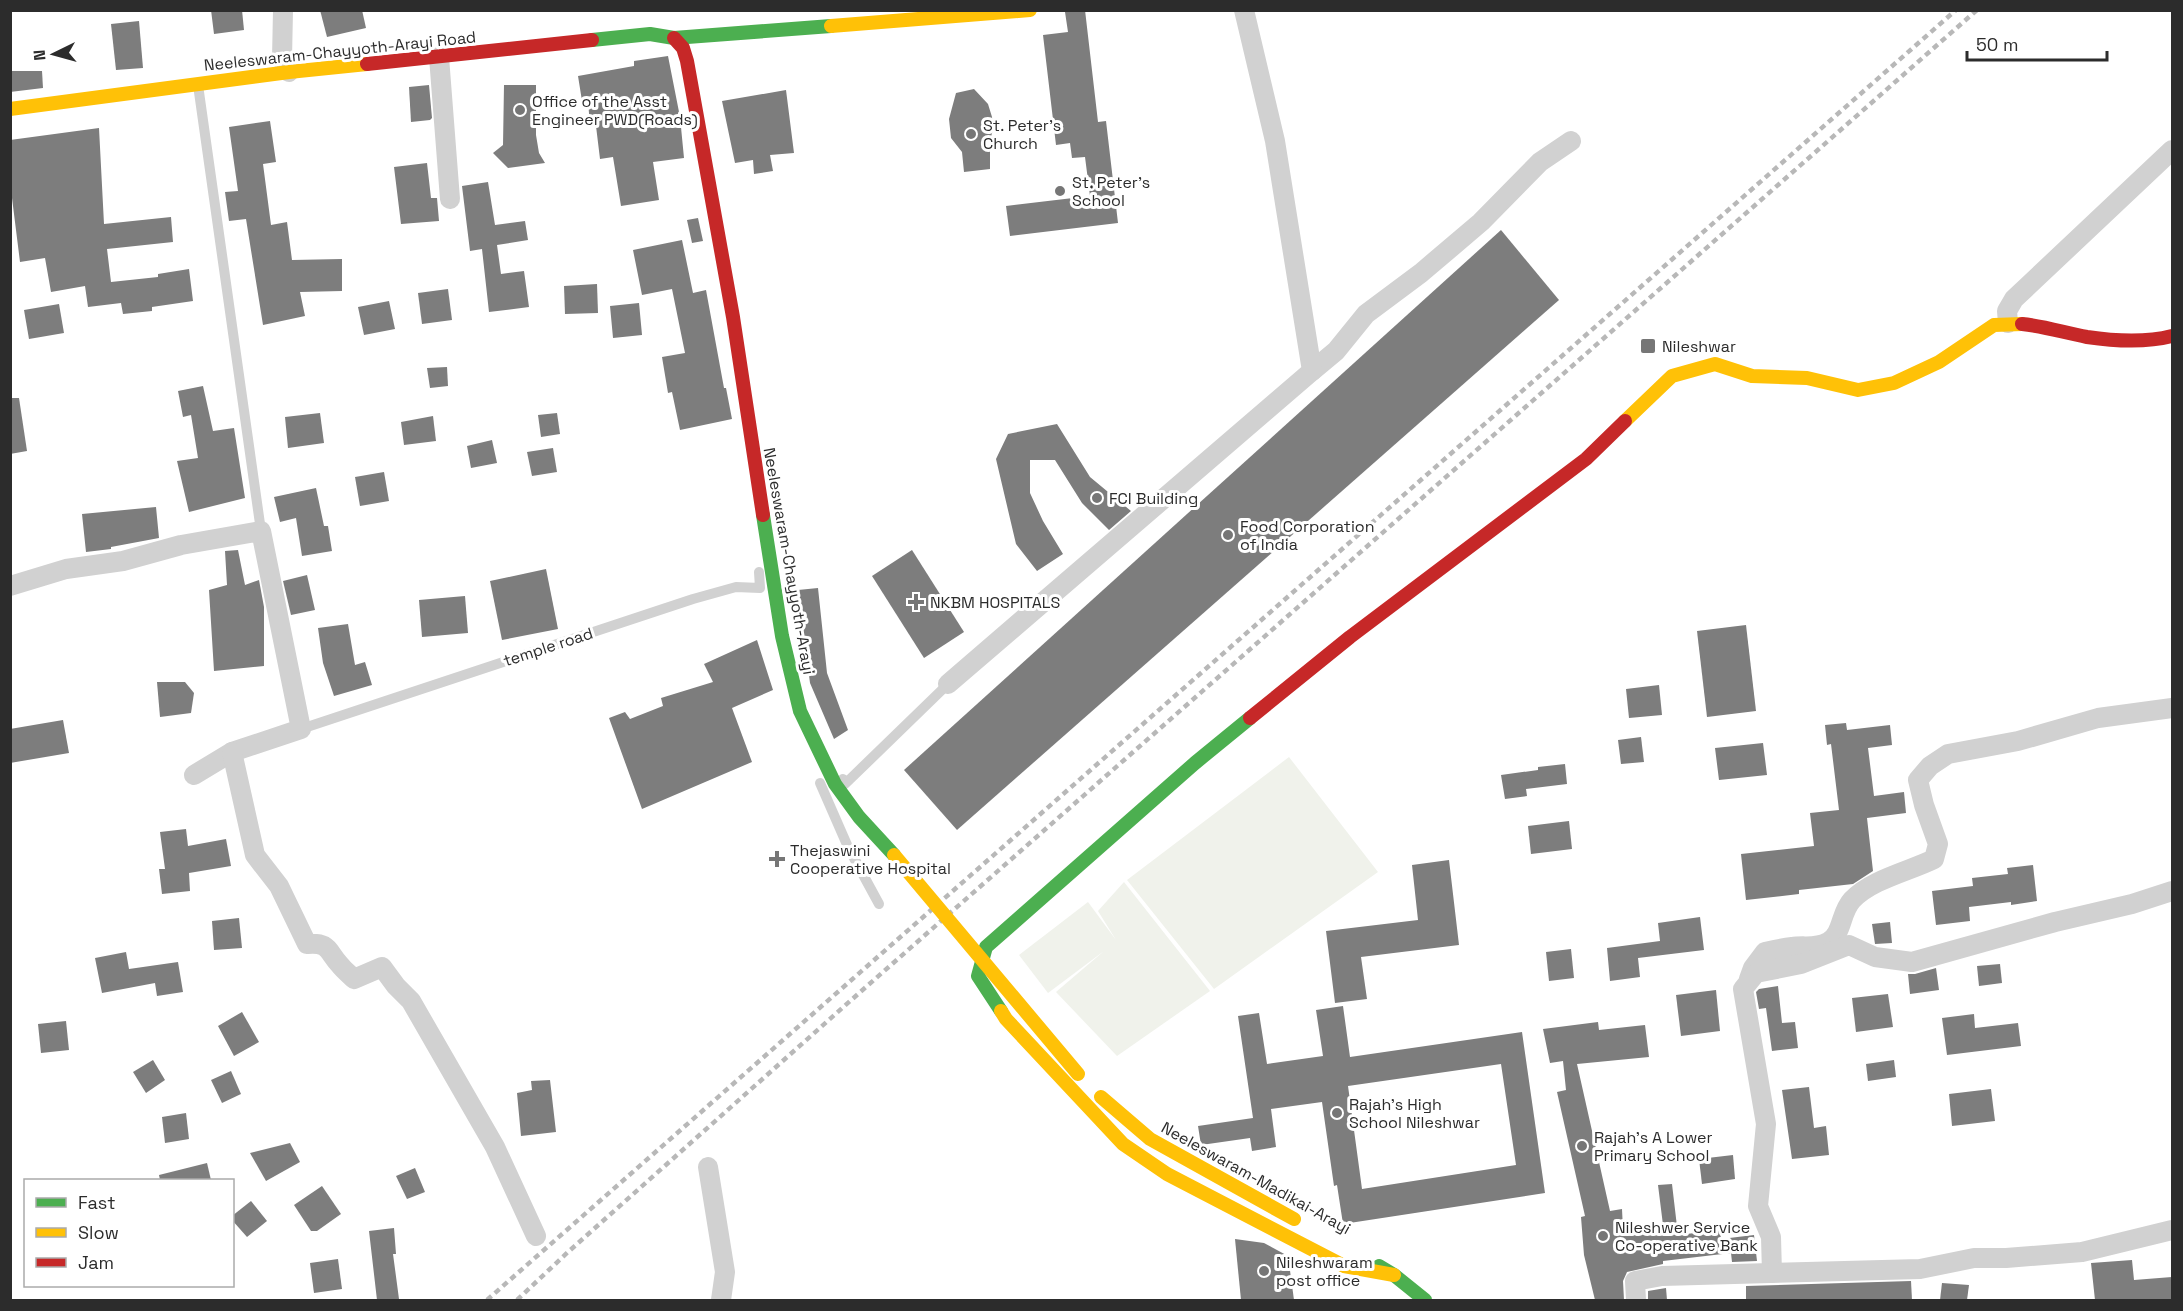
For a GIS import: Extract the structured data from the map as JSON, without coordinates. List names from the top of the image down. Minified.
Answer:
{"streets":{"main road":["Neeleswaram-Chayyoth-Arayi Road","Neeleswaram-Chayyoth-Arayi","Neeleswaram-Madikai-Arayi"],"lane":["temple road"]},"crossings":[["Neeleswaram-Chayyoth-Arayi Road","Neeleswaram-Chayyoth-Arayi"],["Neeleswaram-Chayyoth-Arayi","temple road"],["Neeleswaram-Chayyoth-Arayi","Neeleswaram-Madikai-Arayi"]],"places":{"other":["Office of the Asst Engineer PWD(Roads)","St. Peter's Church","St. Peter's School","FCI Building","Food Corporation of India","Rajah's High School Nileshwar","Rajah's A Lower Primary School","Nileshwer Service Co-operative Bank","Nileshwaram post office"],"transit":["Nileshwar"],"health":["NKBM HOSPITALS","Thejaswini Cooperative Hospital"]},"legend":["Fast","Slow","Jam"],"scale_bar":"50 m","north":"left"}
